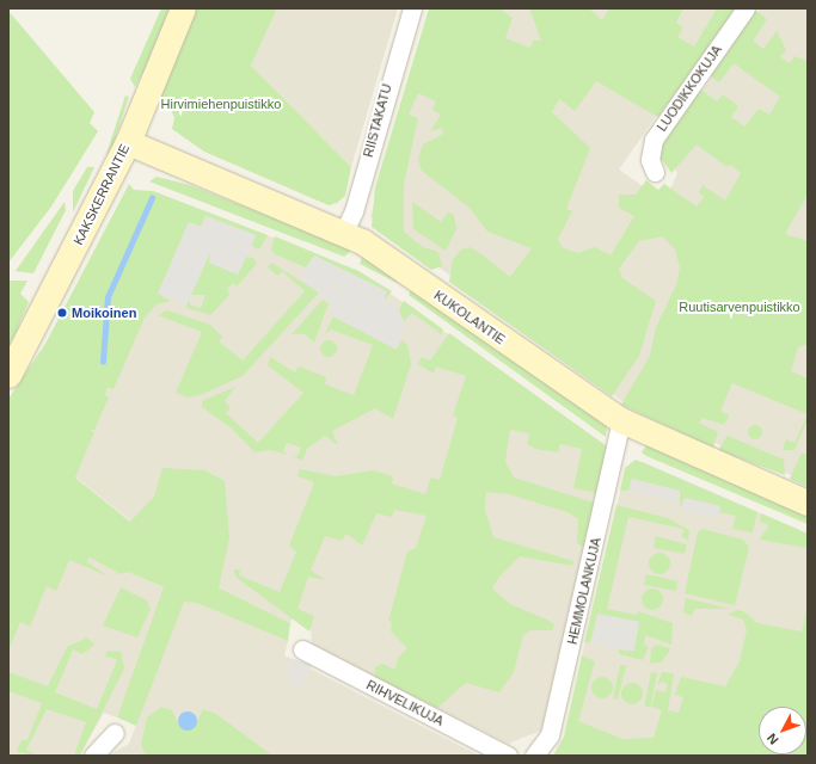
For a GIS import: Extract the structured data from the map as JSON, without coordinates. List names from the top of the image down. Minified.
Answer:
{"streets":{"street":["LUODIKKOKUJA","RIISTAKATU","KAKSKERRANTIE","KUKOLANTIE","HEMMOLANKUJA","RIHVELIKUJA"]},"crossings":[["RIISTAKATU","KUKOLANTIE"],["KAKSKERRANTIE","KUKOLANTIE"],["KUKOLANTIE","HEMMOLANKUJA"]],"parks":["Hirvimiehenpuistikko","Ruutisarvenpuistikko"],"places":["Moikoinen"],"north":"bottom left"}
